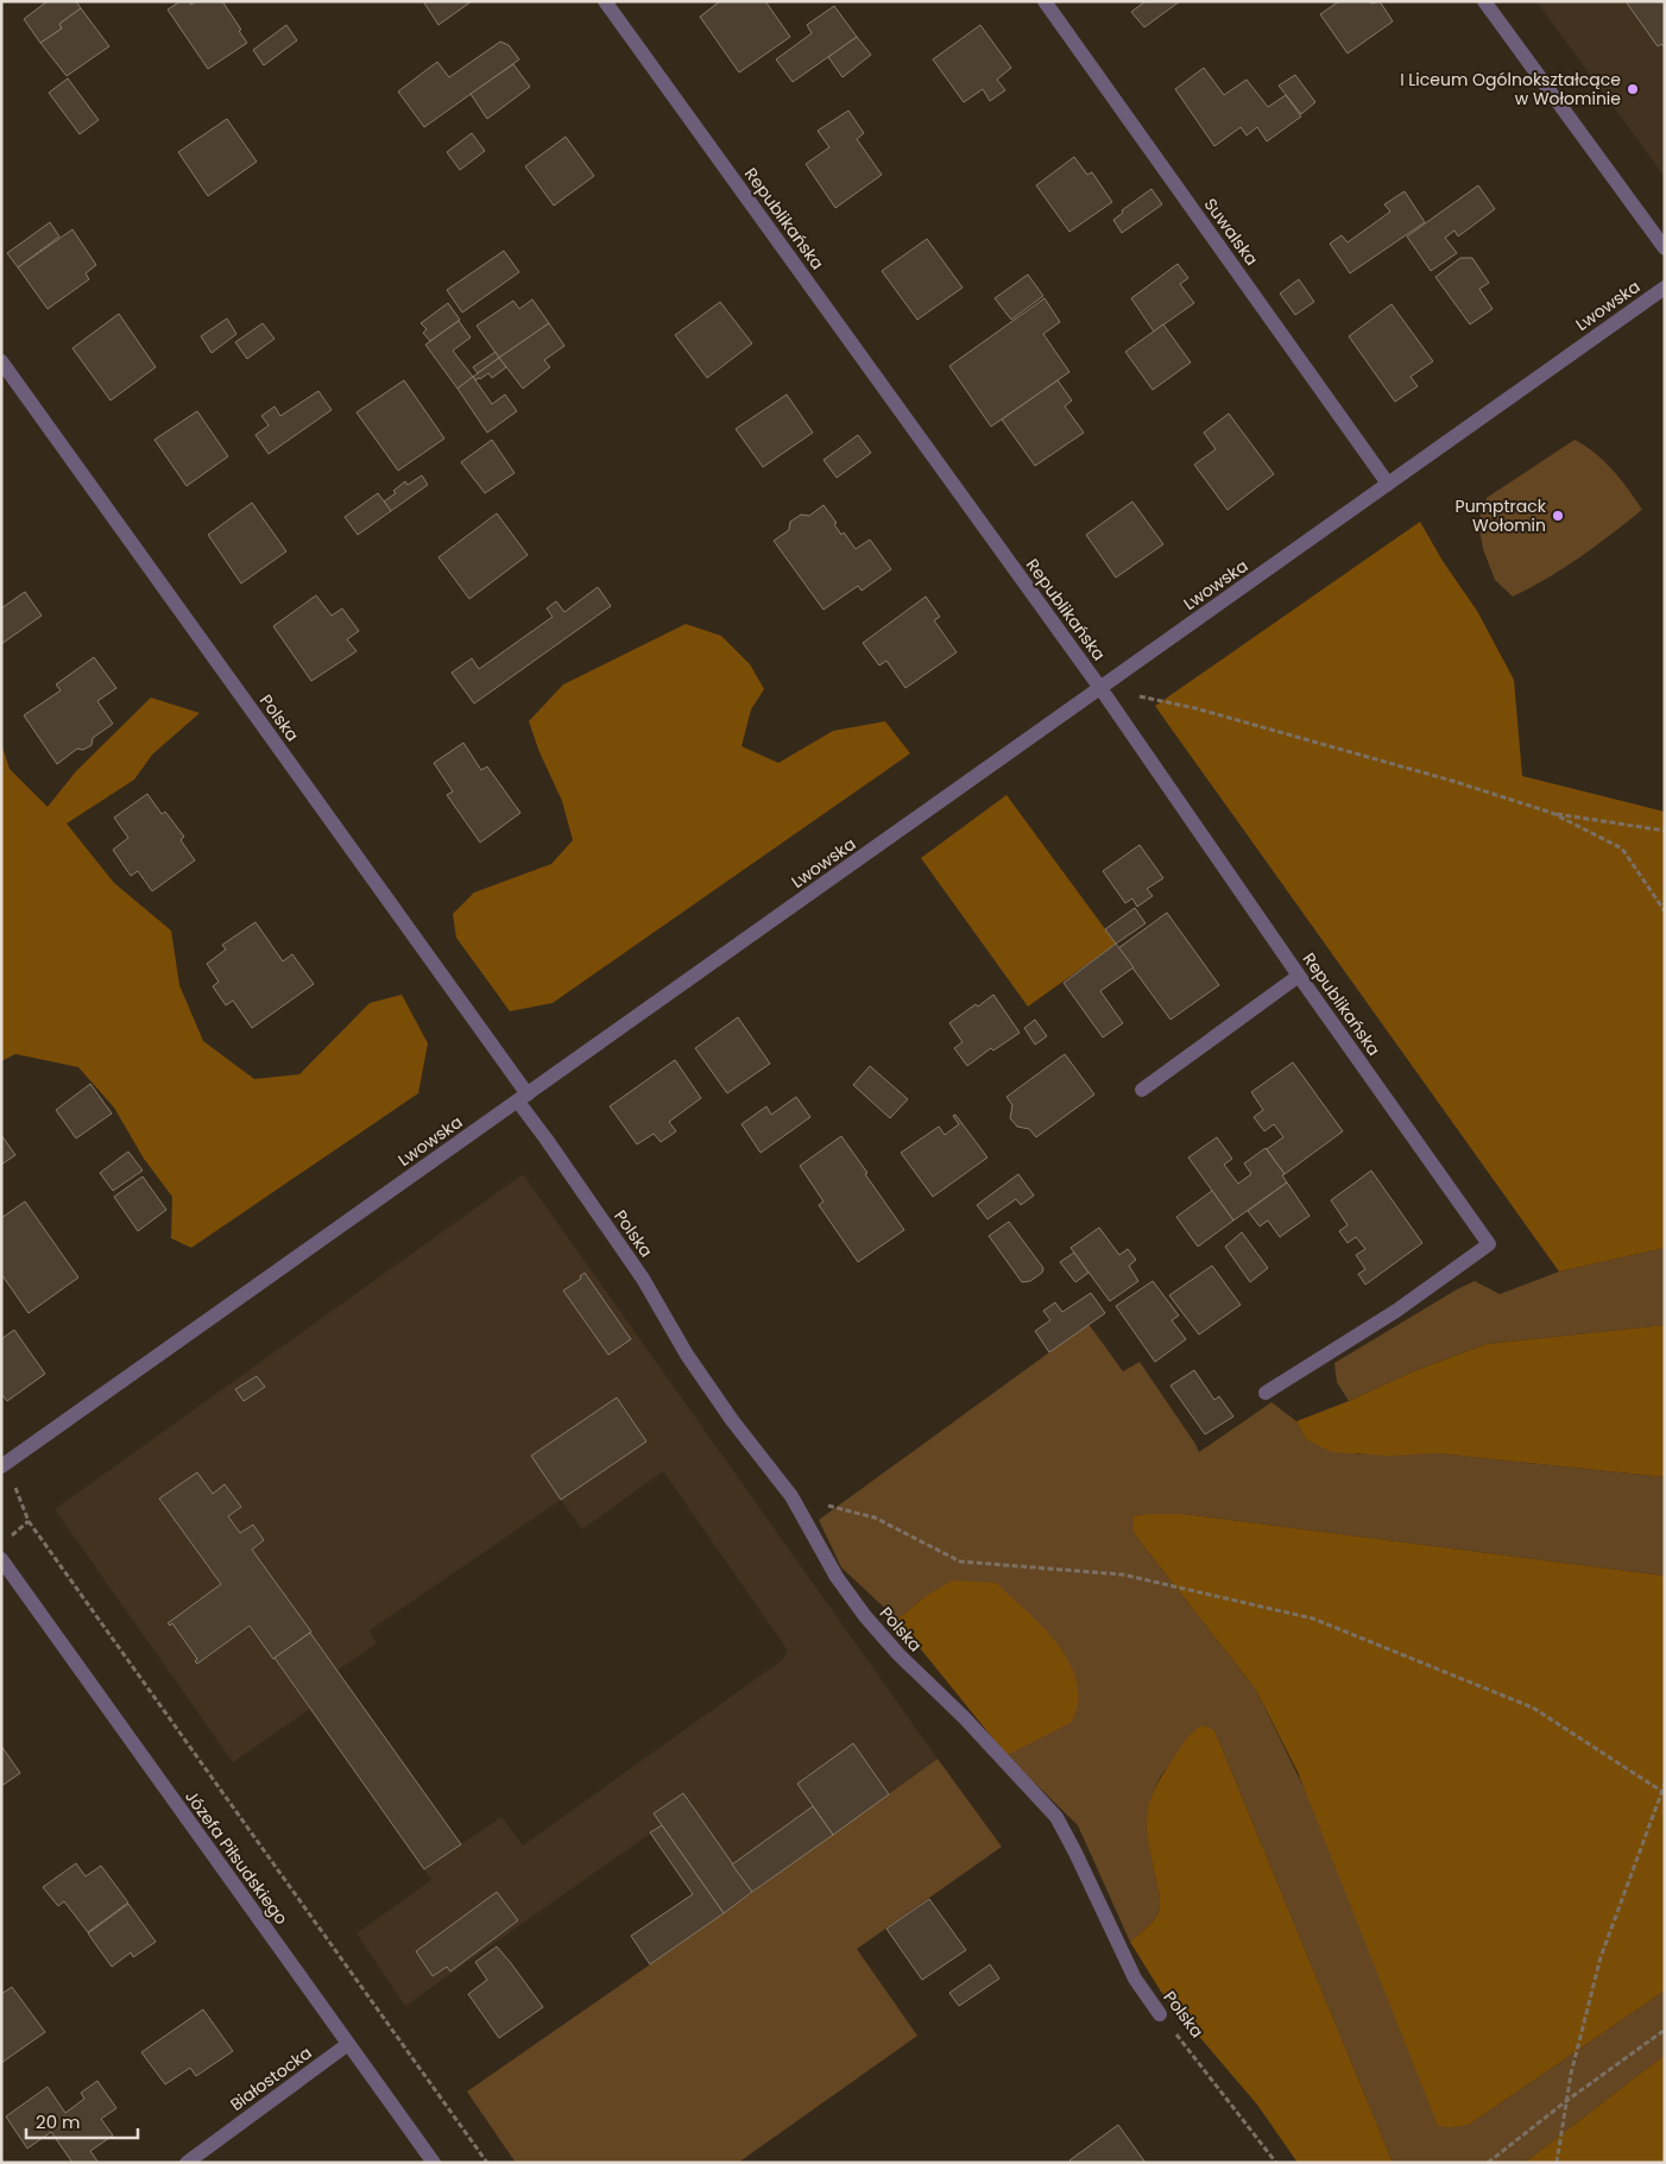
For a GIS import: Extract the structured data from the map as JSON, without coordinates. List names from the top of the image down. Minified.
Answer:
{"streets":{"street":["Republikańska","Suwalska","Lwowska","Polska","Józefa Piłsudskiego","Białostocka"]},"crossings":[["Republikańska","Lwowska"],["Suwalska","Lwowska"],["Lwowska","Polska"],["Józefa Piłsudskiego","Białostocka"]],"places":["I Liceum Ogólnokształcące w Wołominie","Pumptrack Wołomin"],"scale_bar":"20 m"}
